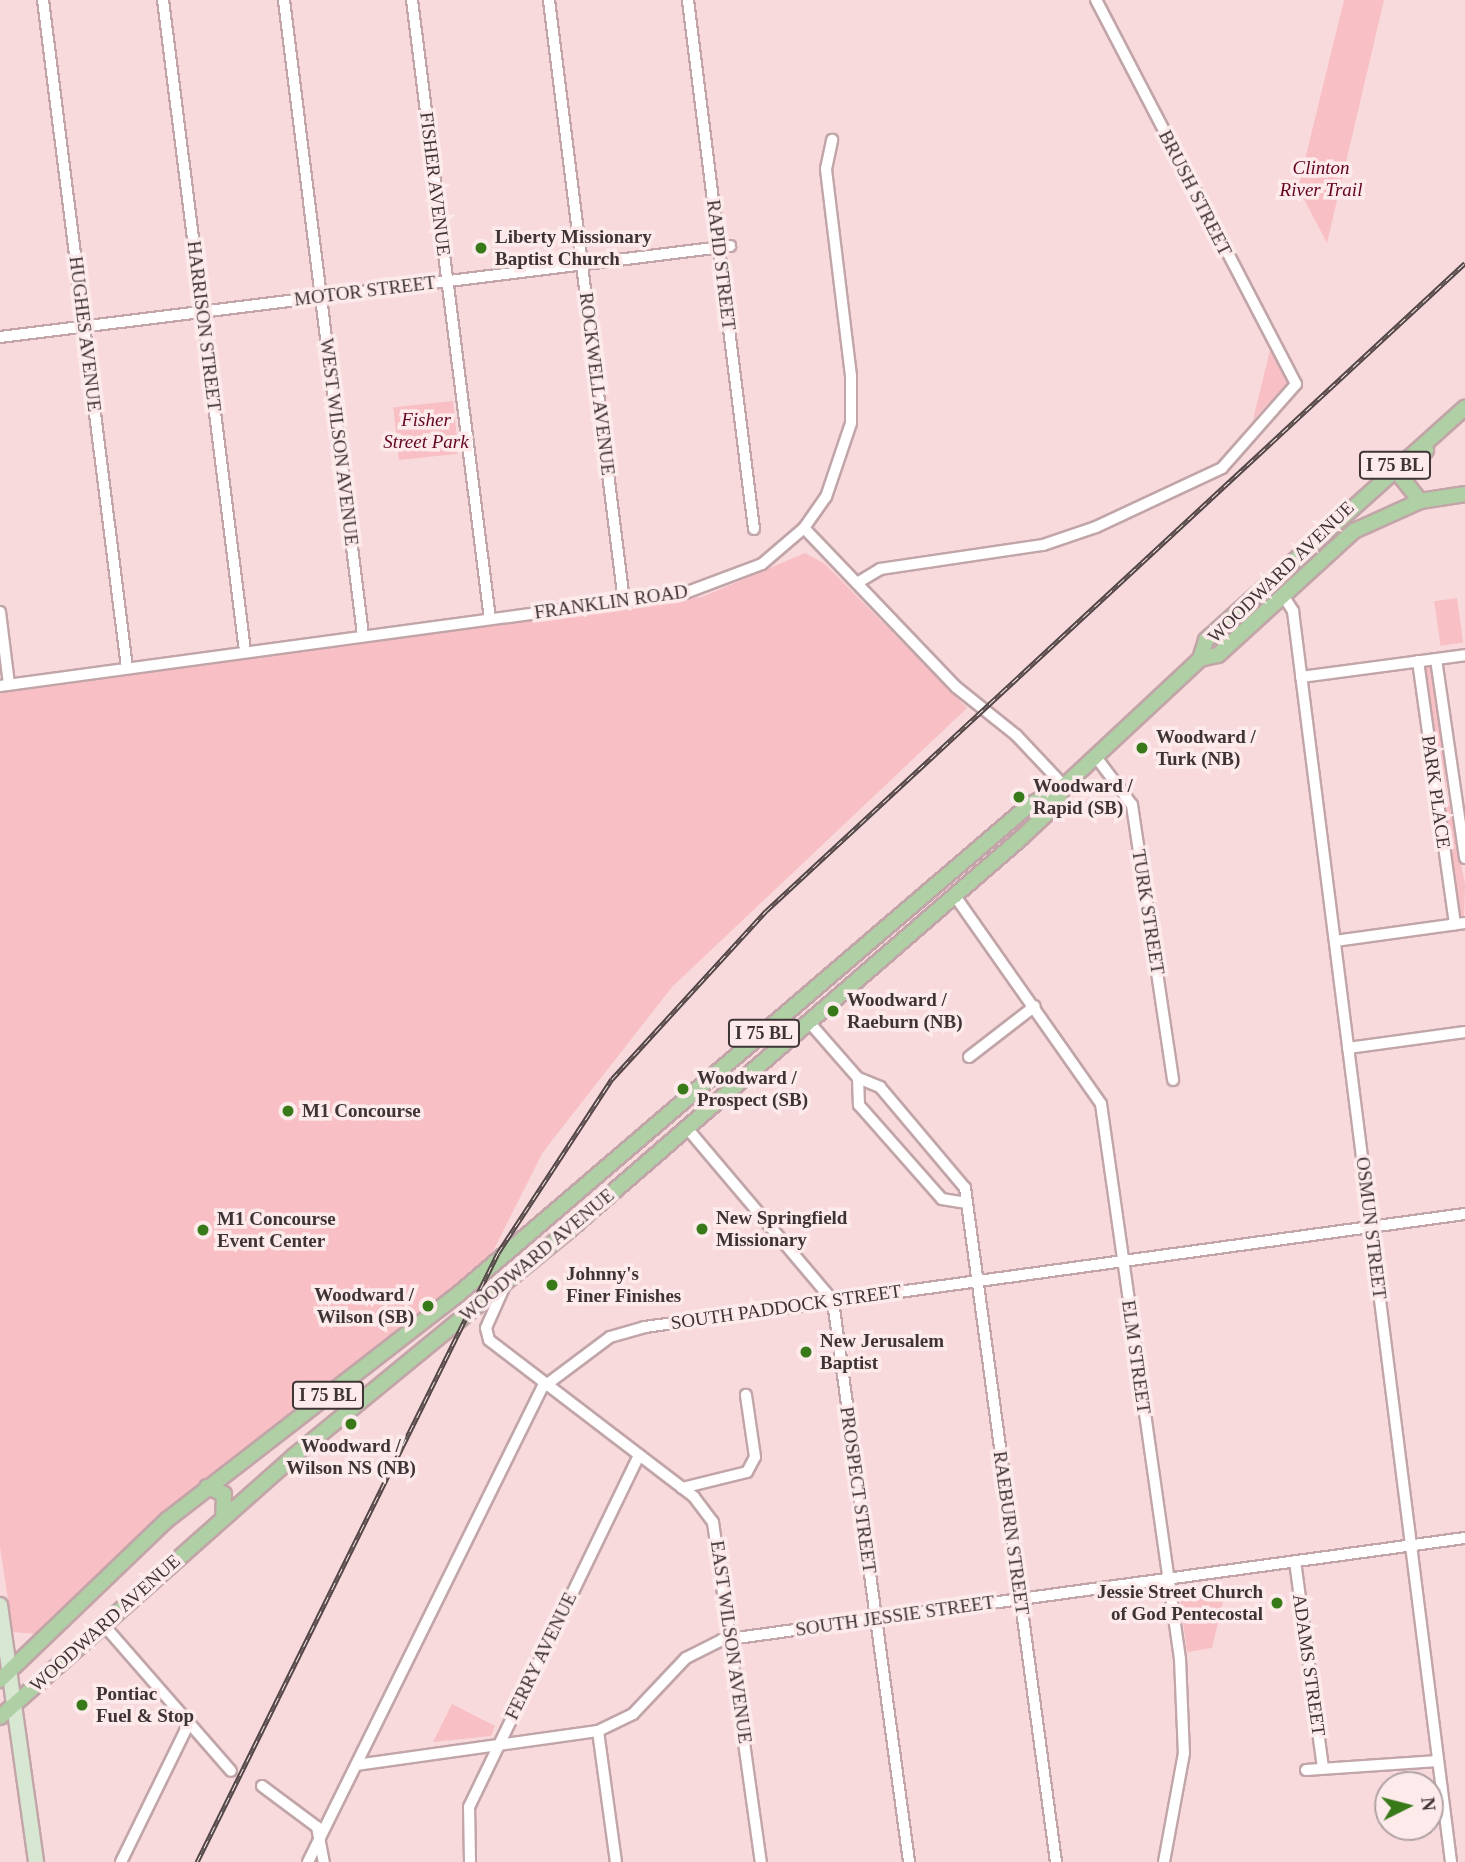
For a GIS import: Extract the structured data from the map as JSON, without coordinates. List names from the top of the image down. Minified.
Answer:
{"streets":{"main road":["I 75 BL","WOODWARD AVENUE"],"street":["FISHER AVENUE","BRUSH STREET","RAPID STREET","MOTOR STREET","HARRISON STREET","HUGHES AVENUE","ROCKWELL AVENUE","WEST WILSON AVENUE","FRANKLIN ROAD","PARK PLACE","TURK STREET","OSMUN STREET","SOUTH PADDOCK STREET","ELM STREET","PROSPECT STREET","RAEBURN STREET","SOUTH JESSIE STREET","EAST WILSON AVENUE","FERRY AVENUE","ADAMS STREET"]},"crossings":[["FISHER AVENUE","MOTOR STREET"],["FISHER AVENUE","FRANKLIN ROAD"],["RAPID STREET","MOTOR STREET"],["MOTOR STREET","HARRISON STREET"],["MOTOR STREET","HUGHES AVENUE"],["MOTOR STREET","ROCKWELL AVENUE"],["MOTOR STREET","WEST WILSON AVENUE"],["HARRISON STREET","FRANKLIN ROAD"],["HUGHES AVENUE","FRANKLIN ROAD"],["ROCKWELL AVENUE","FRANKLIN ROAD"],["WEST WILSON AVENUE","FRANKLIN ROAD"],["WOODWARD AVENUE","TURK STREET"],["WOODWARD AVENUE","OSMUN STREET"],["WOODWARD AVENUE","ELM STREET"],["WOODWARD AVENUE","RAEBURN STREET"],["WOODWARD AVENUE","EAST WILSON AVENUE"],["OSMUN STREET","SOUTH PADDOCK STREET"],["OSMUN STREET","SOUTH JESSIE STREET"],["SOUTH PADDOCK STREET","ELM STREET"],["SOUTH PADDOCK STREET","PROSPECT STREET"],["SOUTH PADDOCK STREET","RAEBURN STREET"],["SOUTH PADDOCK STREET","EAST WILSON AVENUE"],["ELM STREET","SOUTH JESSIE STREET"],["PROSPECT STREET","SOUTH JESSIE STREET"],["RAEBURN STREET","SOUTH JESSIE STREET"],["SOUTH JESSIE STREET","EAST WILSON AVENUE"],["SOUTH JESSIE STREET","FERRY AVENUE"],["SOUTH JESSIE STREET","ADAMS STREET"],["EAST WILSON AVENUE","FERRY AVENUE"]],"parks":["Clinton River Trail","Fisher Street Park"],"places":["Liberty Missionary Baptist Church","Woodward / Turk (NB)","Woodward / Rapid (SB)","Woodward / Raeburn (NB)","Woodward / Prospect (SB)","M1 Concourse","New Springfield Missionary","M1 Concourse Event Center","Johnny's Finer Finishes","Woodward / Wilson (SB)","New Jerusalem Baptist","Woodward / Wilson NS (NB)","Jessie Street Church of God Pentecostal","Pontiac Fuel & Stop"],"north":"right"}
